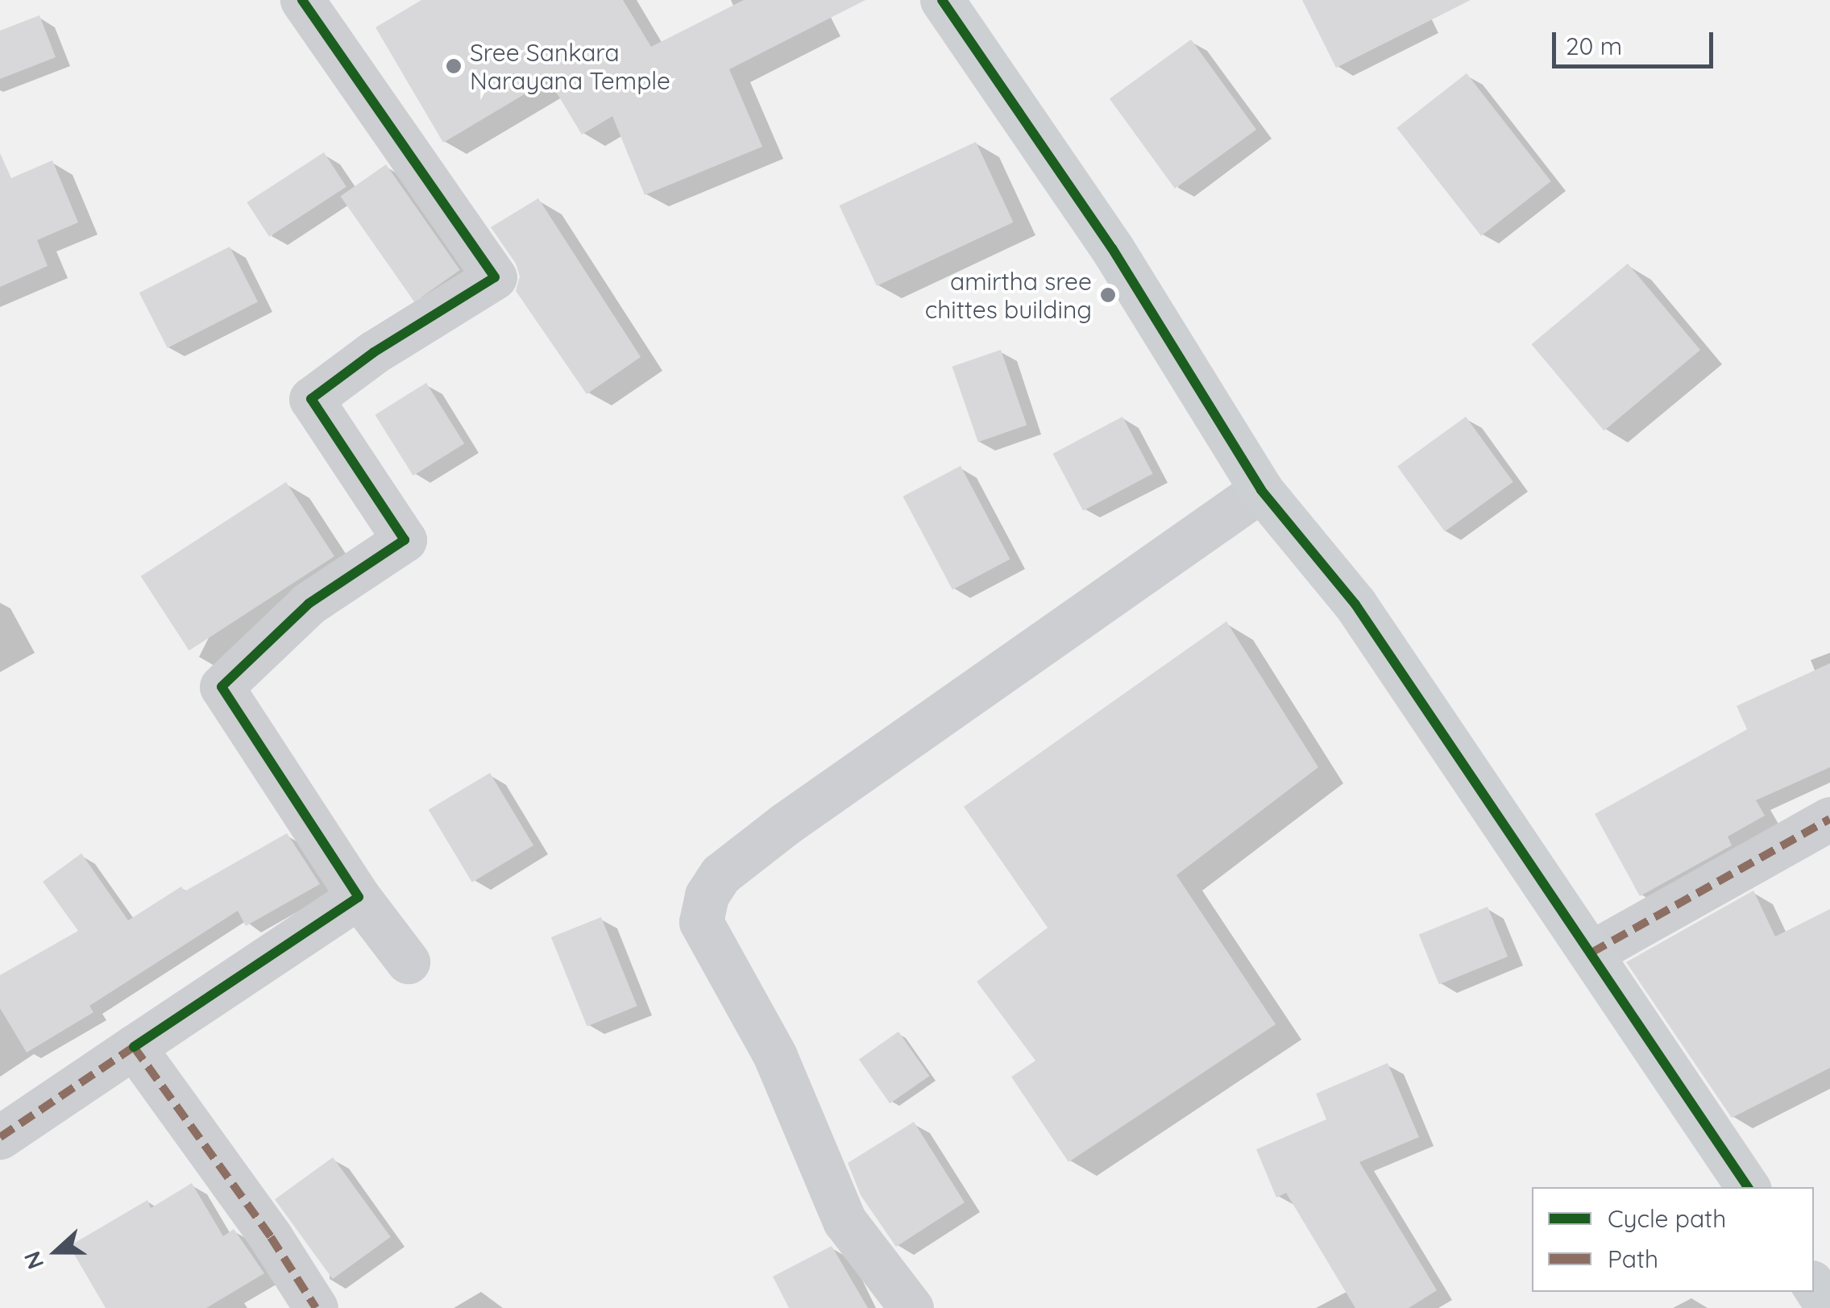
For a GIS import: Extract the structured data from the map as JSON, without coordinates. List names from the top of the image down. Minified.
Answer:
{"places":["Sree Sankara Narayana Temple","amirtha sree chittes building"],"legend":["Cycle path","Path"],"scale_bar":"20 m","north":"left"}
